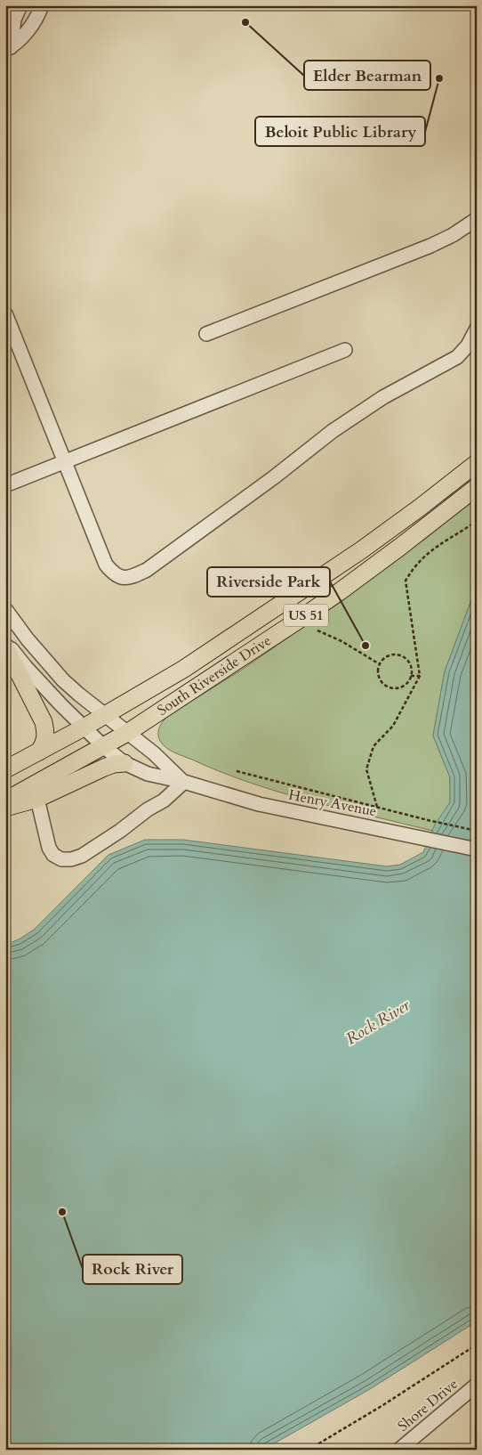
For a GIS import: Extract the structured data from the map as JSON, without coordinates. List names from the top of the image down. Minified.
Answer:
{"streets":{"main road":["US 51","South Riverside Drive"],"street":["Henry Avenue","Shore Drive"]},"crossings":[["South Riverside Drive","Henry Avenue"]],"water":["Rock River"],"places":["Elder Bearman","Beloit Public Library","Riverside Park","Rock River"]}
